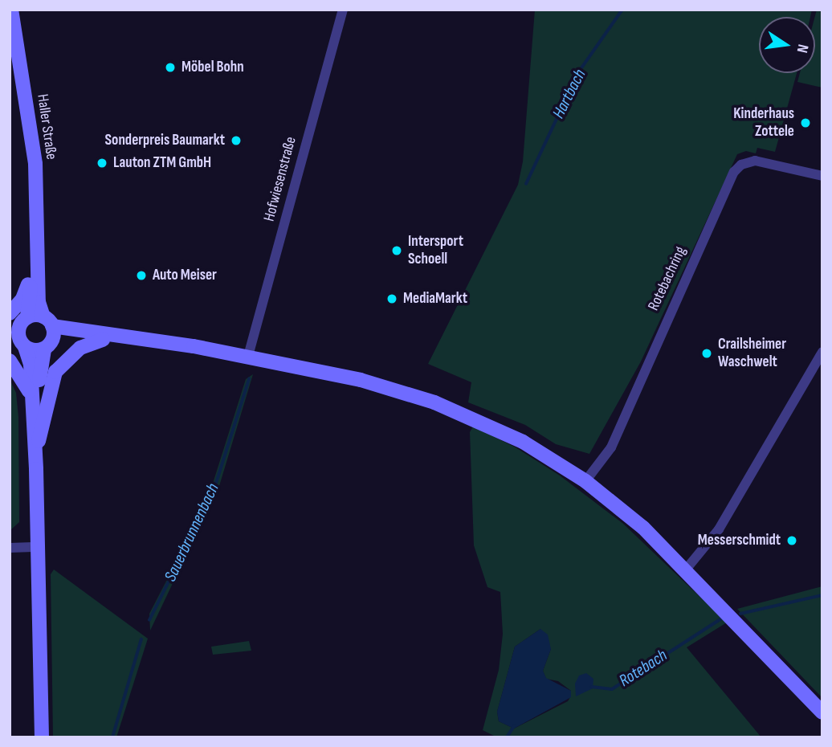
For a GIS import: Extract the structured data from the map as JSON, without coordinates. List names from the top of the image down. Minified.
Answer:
{"streets":{"main road":["Haller Straße"],"street":["Hofwiesenstraße","Rotebachring"]},"water":["Hartbach","Sauerbrunnenbach","Rotebach"],"places":["Möbel Bohn","Kinderhaus Zottele","Sonderpreis Baumarkt","Lauton ZTM GmbH","Intersport Schoell","Auto Meiser","MediaMarkt","Crailsheimer Waschwelt","Messerschmidt"],"north":"right"}
